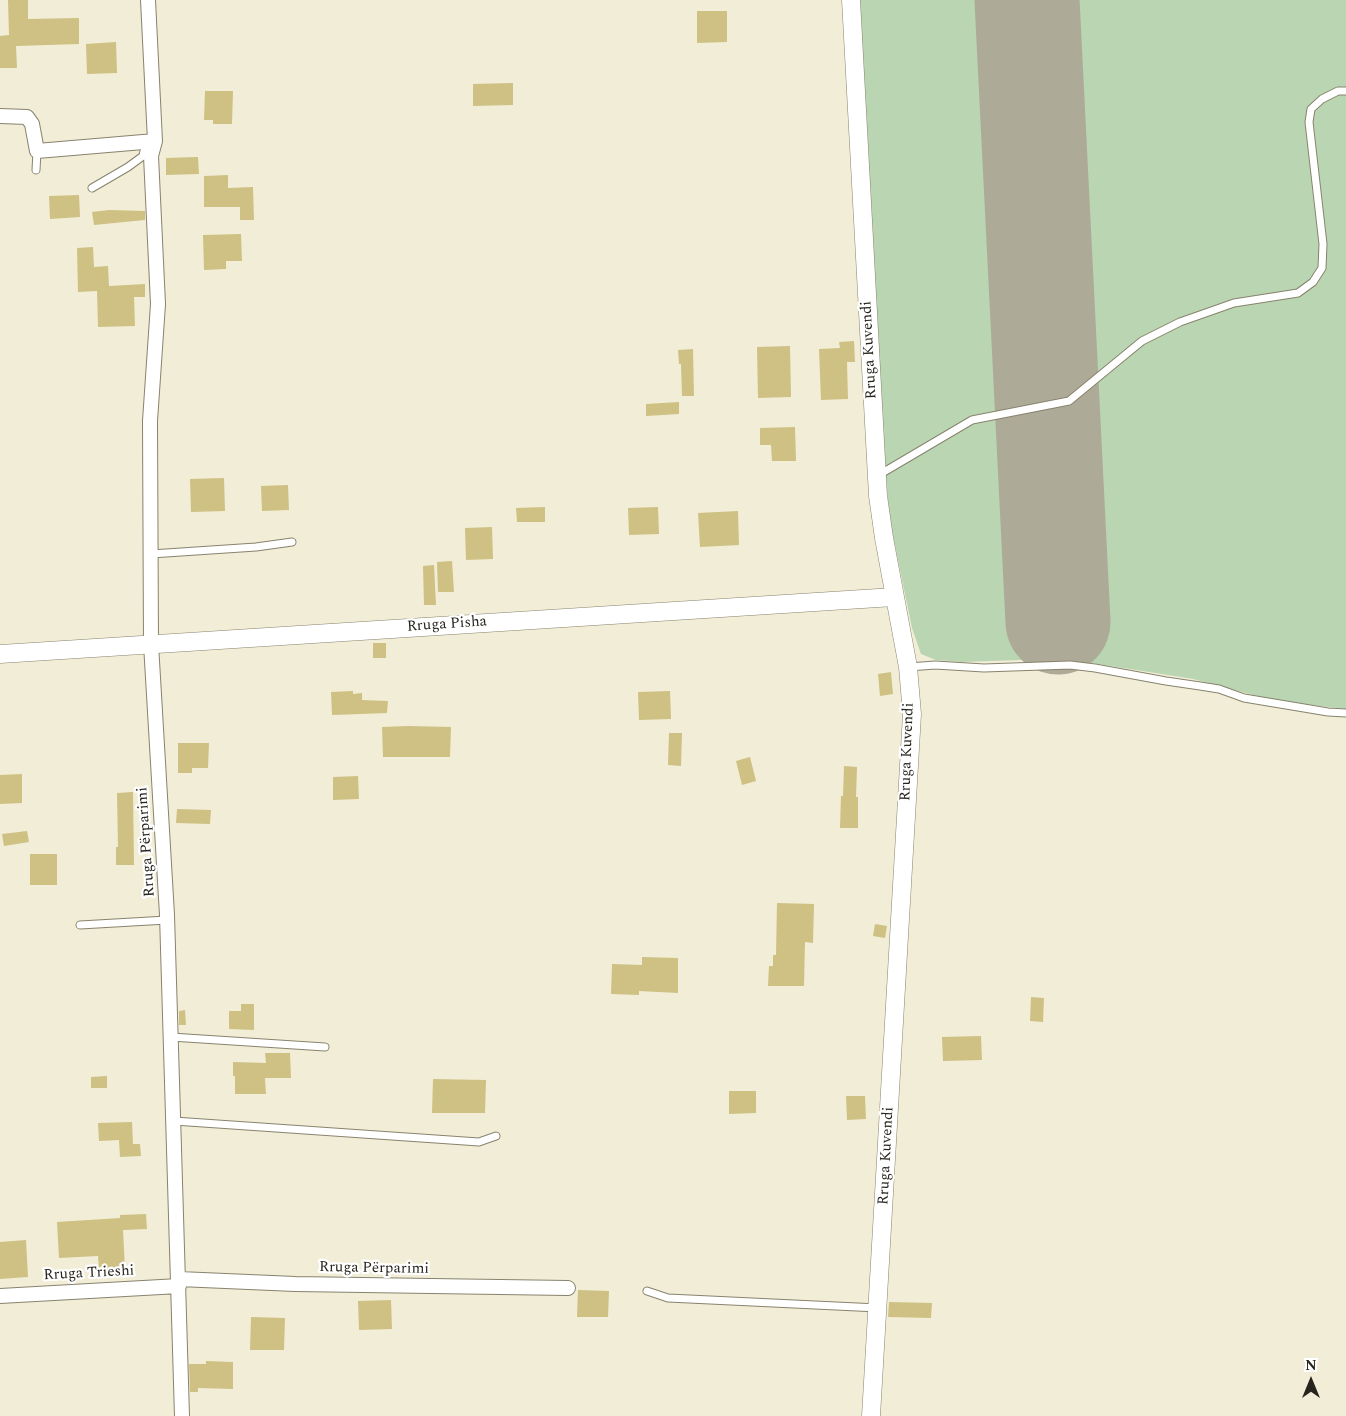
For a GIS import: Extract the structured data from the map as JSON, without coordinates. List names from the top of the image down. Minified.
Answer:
{"streets":{"street":["Rruga Kuvendi","Rruga Pisha","Rruga Përparimi","Rruga Trieshi"]},"crossings":[["Rruga Kuvendi","Rruga Pisha"],["Rruga Pisha","Rruga Përparimi"],["Rruga Përparimi","Rruga Trieshi"]],"north":"top"}
